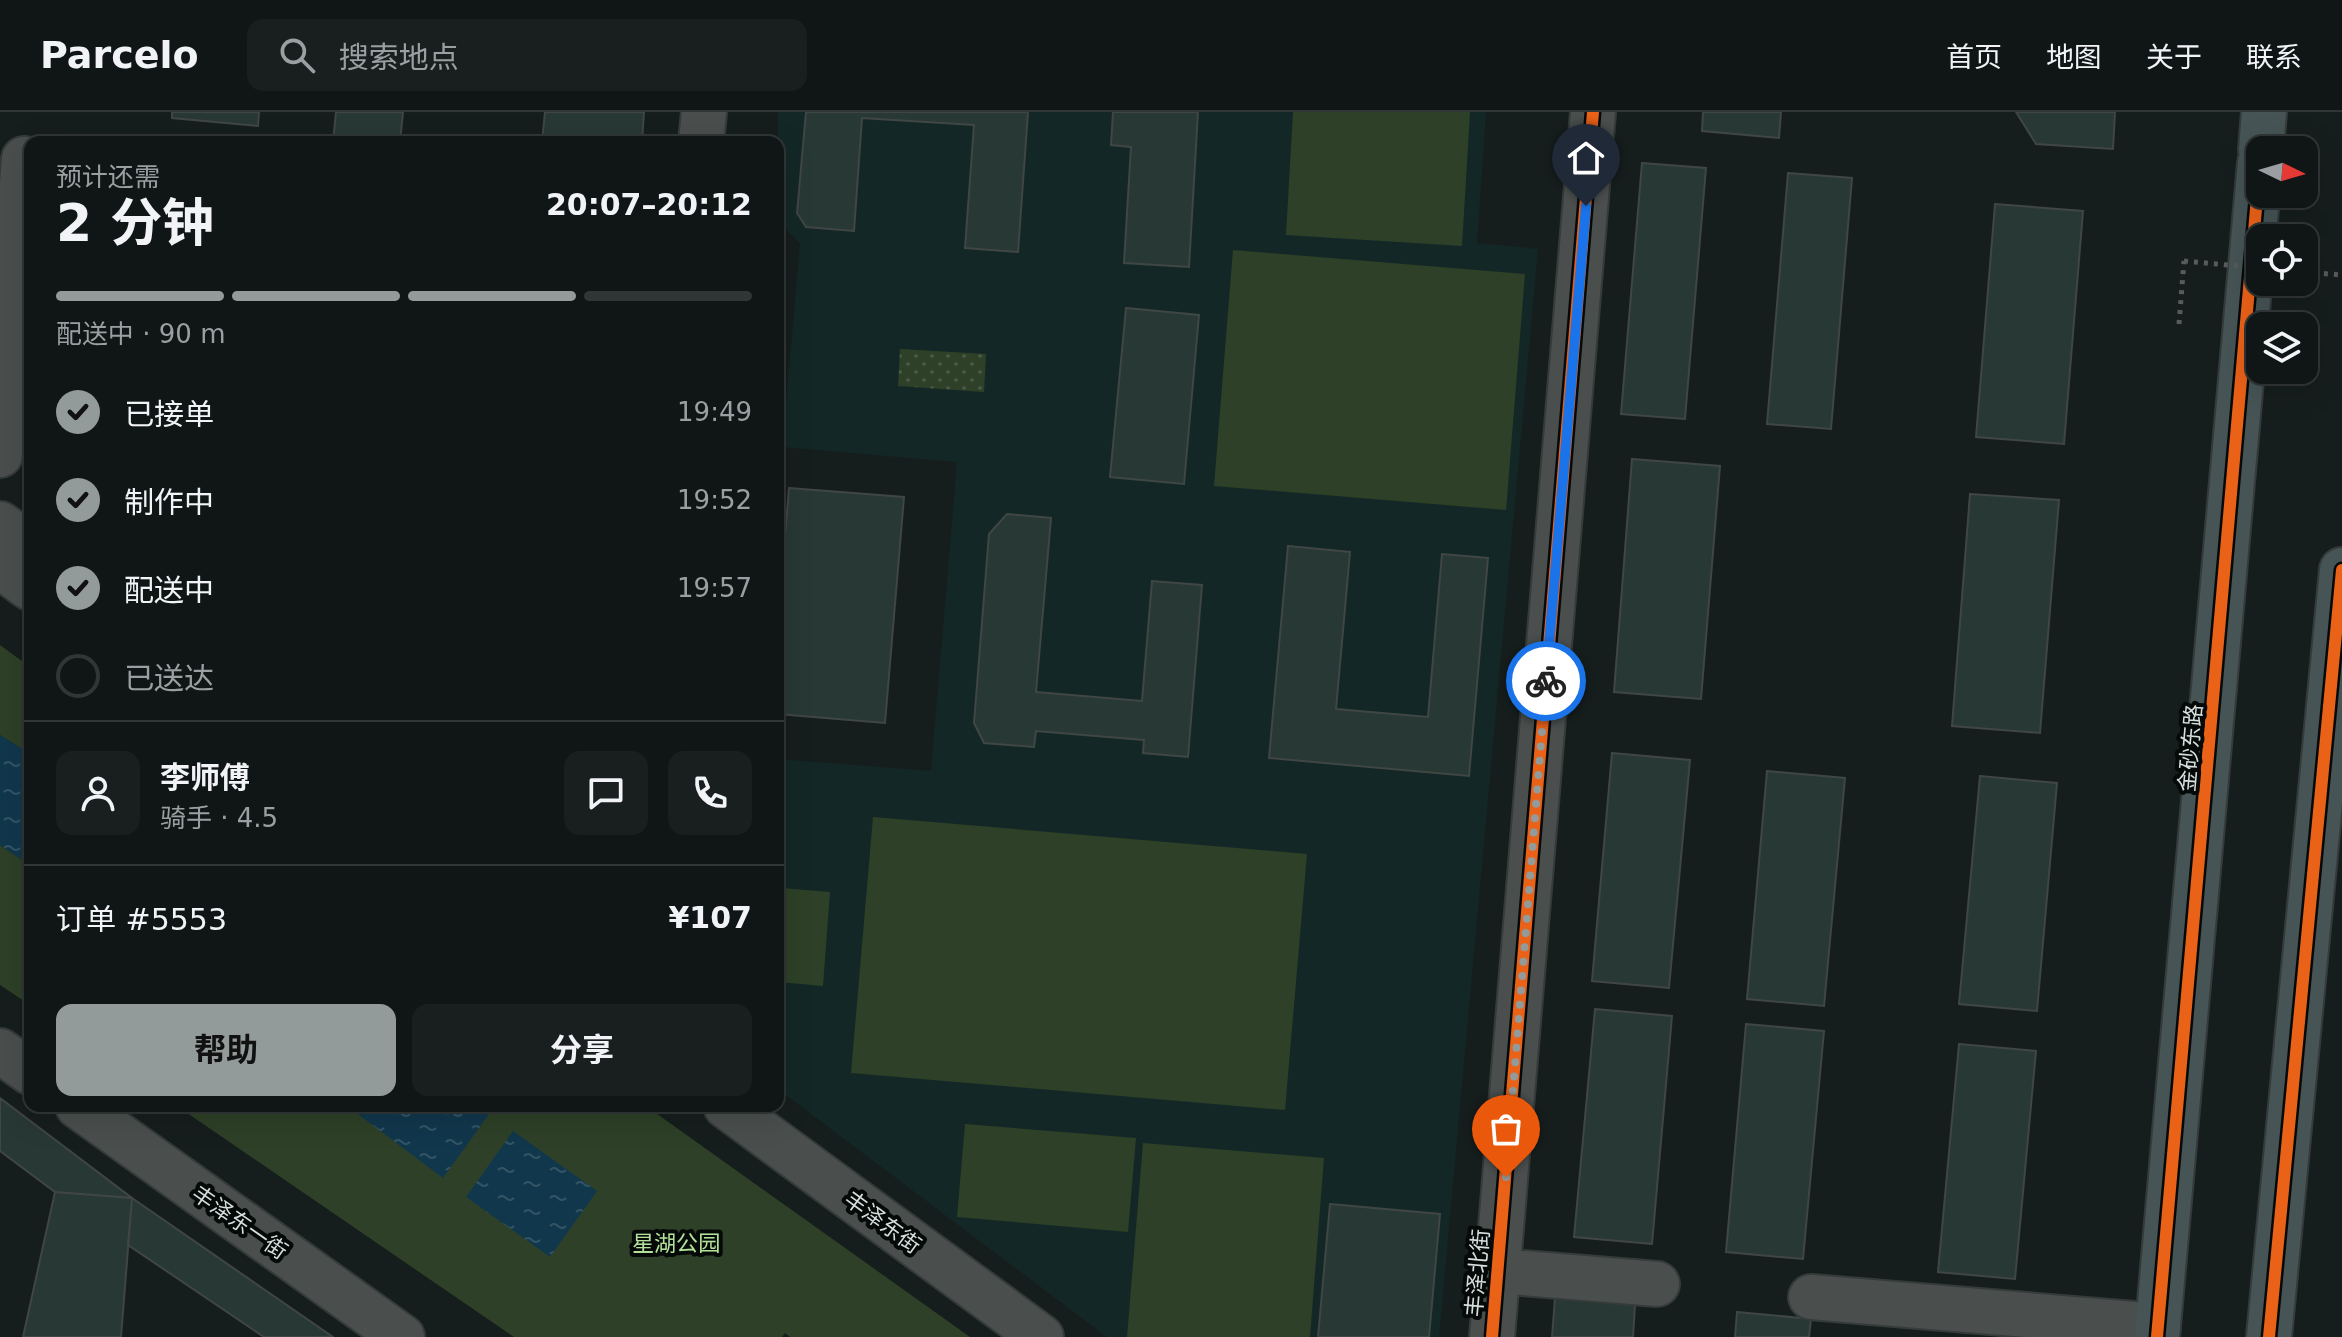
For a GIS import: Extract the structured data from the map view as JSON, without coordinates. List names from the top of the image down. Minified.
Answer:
{"streets":{"main road":["金砂东路"],"street":["丰泽东一街","丰泽东街","丰泽北街"]},"parks":["星湖公园"],"north":"right","page":{"header":"Parcelo","search":"搜索地点","nav":["首页","地图","关于","联系"],"heading":["2 分钟","预计还需","20:07–20:12"],"panel":["李师傅","骑手 · 4.5","订单 #5553","¥107"],"bar":"配送中 · 90 m","list":[["已接单","19:49"],["制作中","19:52"],["配送中","19:57"],"已送达"],"buttons":["帮助","分享"]}}
